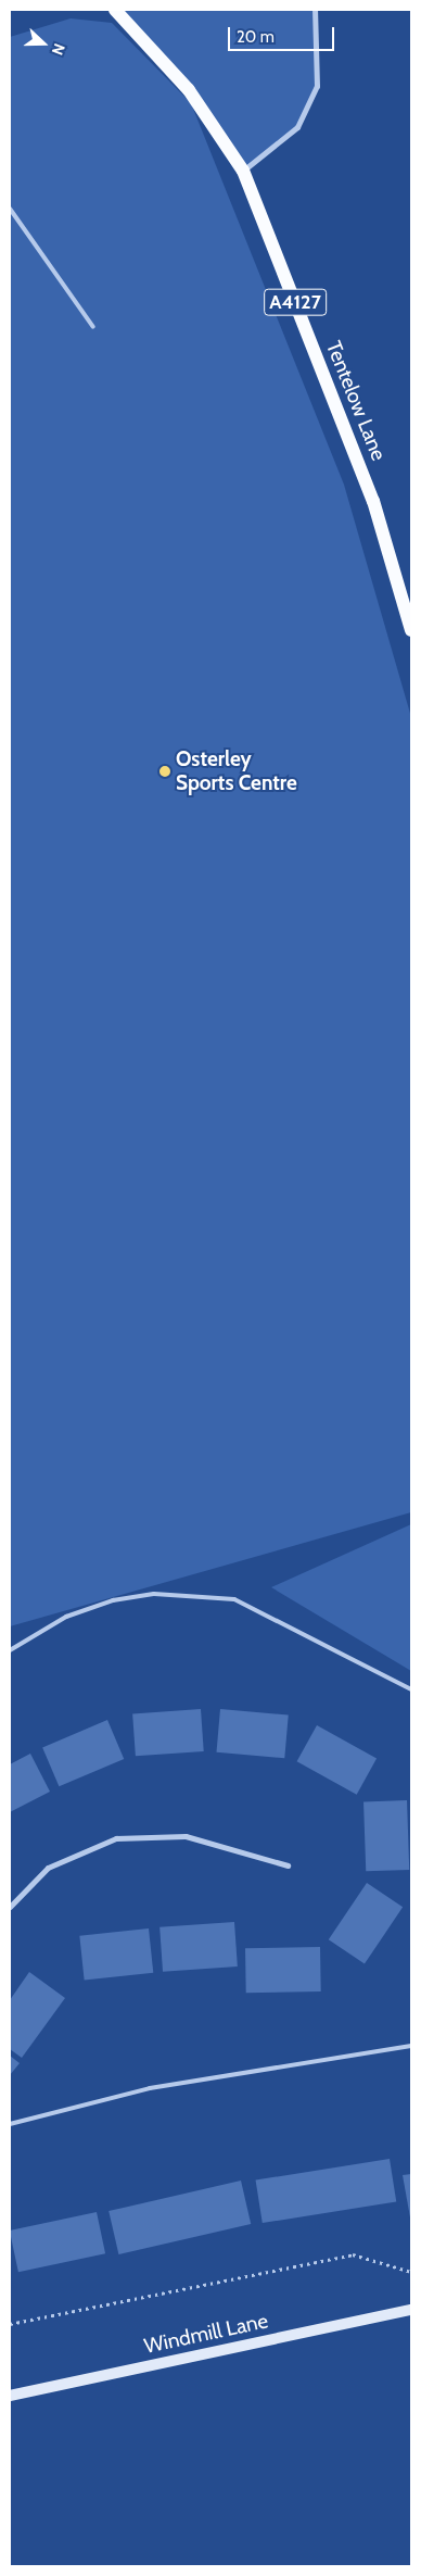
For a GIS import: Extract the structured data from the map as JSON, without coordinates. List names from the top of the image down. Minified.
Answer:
{"streets":{"main road":["A4127","Tentelow Lane","Windmill Lane"]},"places":["Osterley Sports Centre"],"scale_bar":"20 m","north":"right"}
